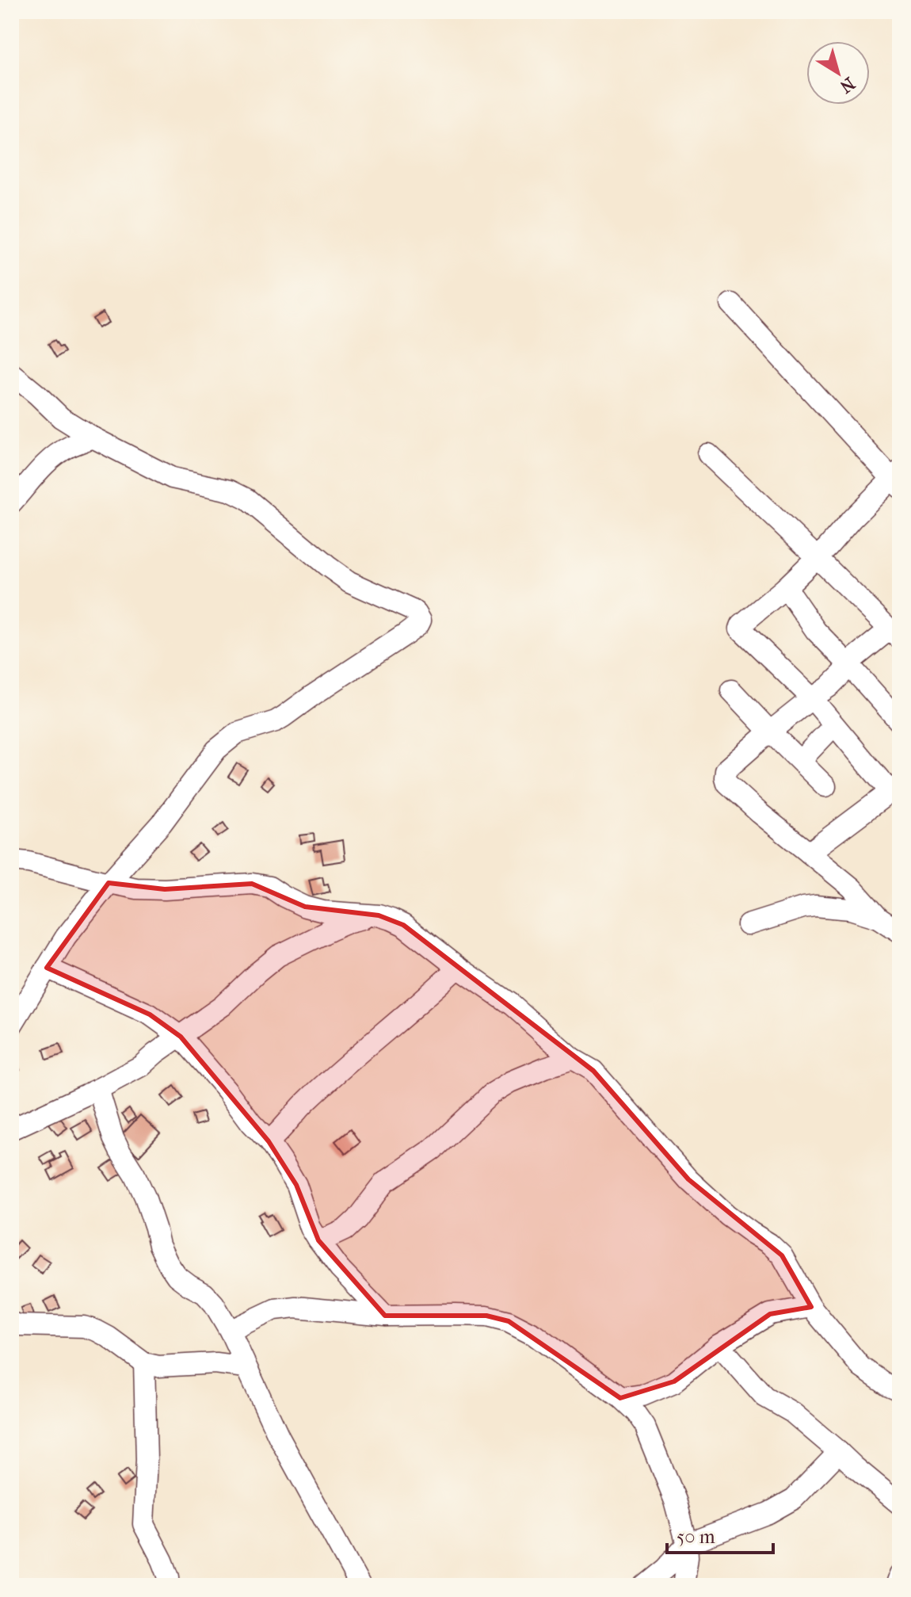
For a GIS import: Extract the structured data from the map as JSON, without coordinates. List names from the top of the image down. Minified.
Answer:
{"scale_bar":"50 m","north":"bottom right"}
